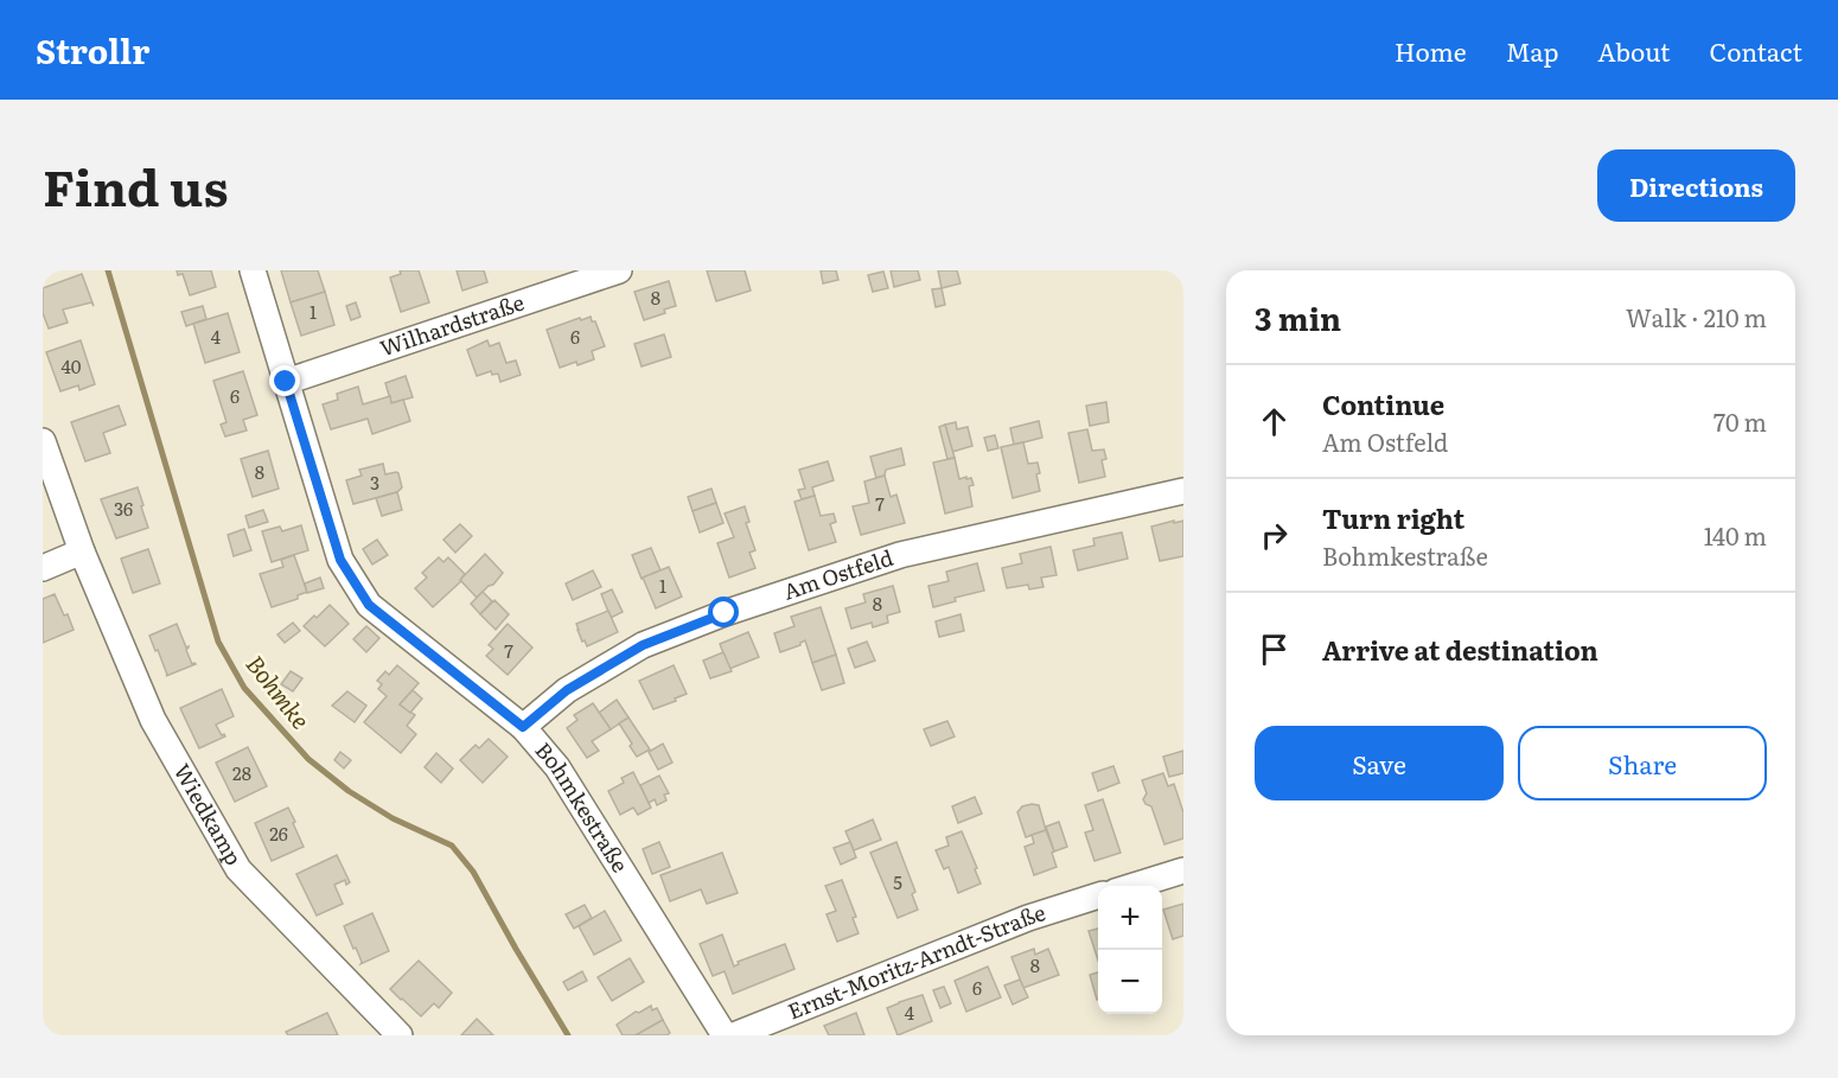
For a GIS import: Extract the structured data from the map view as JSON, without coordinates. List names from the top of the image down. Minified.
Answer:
{"streets":{"street":["Wilhardstraße","Am Ostfeld","Bohmkestraße","Wiedkamp","Ernst-Moritz-Arndt-Straße"]},"crossings":[["Wilhardstraße","Bohmkestraße"],["Am Ostfeld","Bohmkestraße"]],"water":["Bohmke"],"house_numbers":["8","1","4","6","40","6","8","3","7","36","1","8","7","28","26","5","8","6","4"],"page":{"header":"Strollr","nav":["Home","Map","About","Contact"],"title":"Find us","buttons":["Directions",["Save","Share"]],"heading":["3 min","Walk · 210 m"],"list":[["Continue","Am Ostfeld","70 m"],["Turn right","Bohmkestraße","140 m"],"Arrive at destination"],"map_buttons":["+","−"]}}
